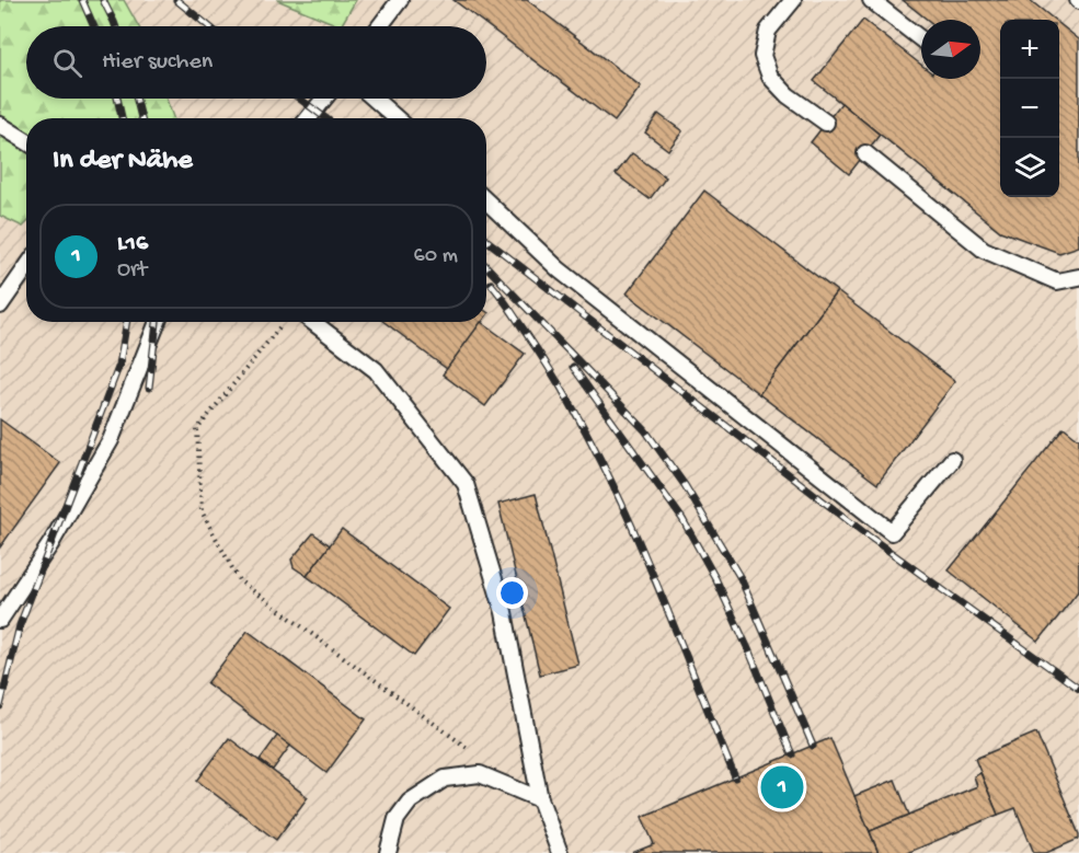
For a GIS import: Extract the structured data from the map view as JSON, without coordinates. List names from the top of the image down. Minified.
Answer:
{"north":"right","page":{"map_buttons":["+","−"],"search":"Hier suchen","heading":"In der Nähe","list":[{"mark":"1","name":"L16","note":"Ort","value":"60 m"}],"pins":"1"}}
